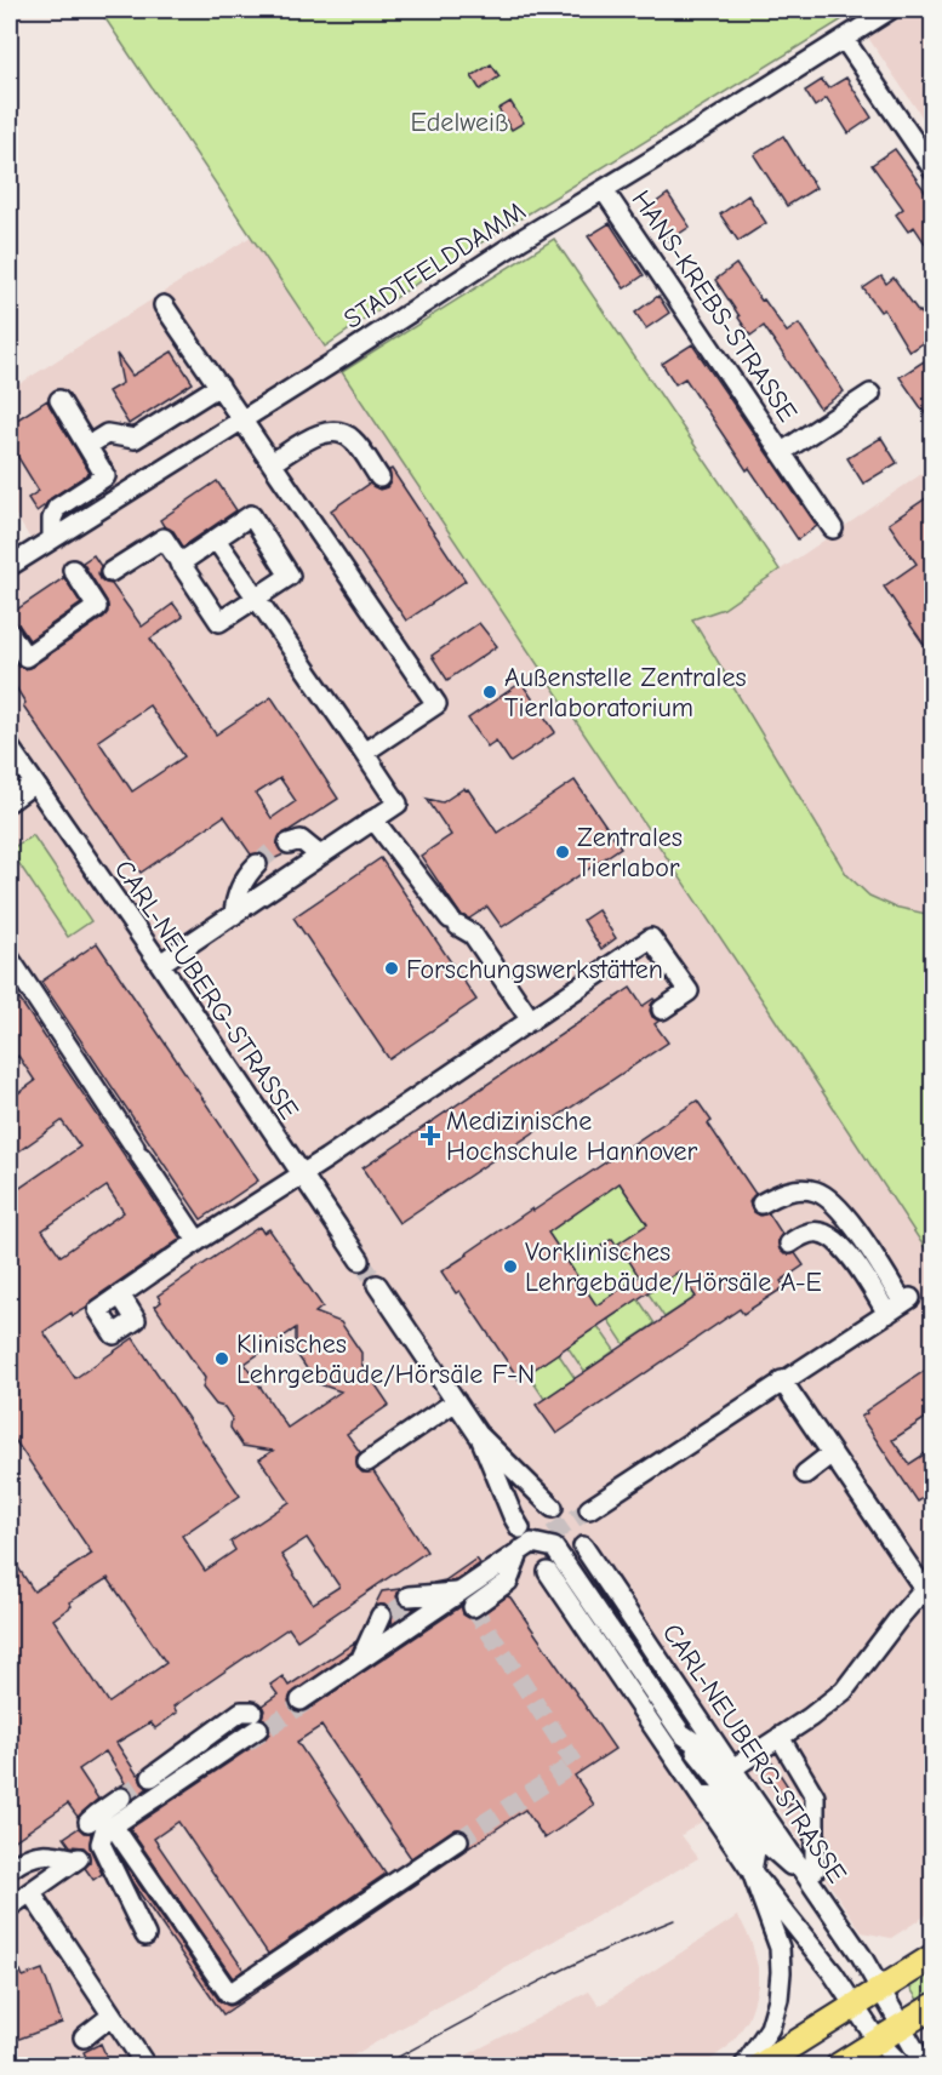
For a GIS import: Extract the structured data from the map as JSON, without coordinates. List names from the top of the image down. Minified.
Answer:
{"streets":{"street":["STADTFELDDAMM","HANS-KREBS-STRASSE","CARL-NEUBERG-STRASSE"]},"crossings":[["STADTFELDDAMM","HANS-KREBS-STRASSE"]],"parks":["Edelweiß"],"places":{"other":["Außenstelle Zentrales Tierlaboratorium","Zentrales Tierlabor","Forschungswerkstätten","Vorklinisches Lehrgebäude/Hörsäle A-E","Klinisches Lehrgebäude/Hörsäle F-N"],"health":["Medizinische Hochschule Hannover"]}}
